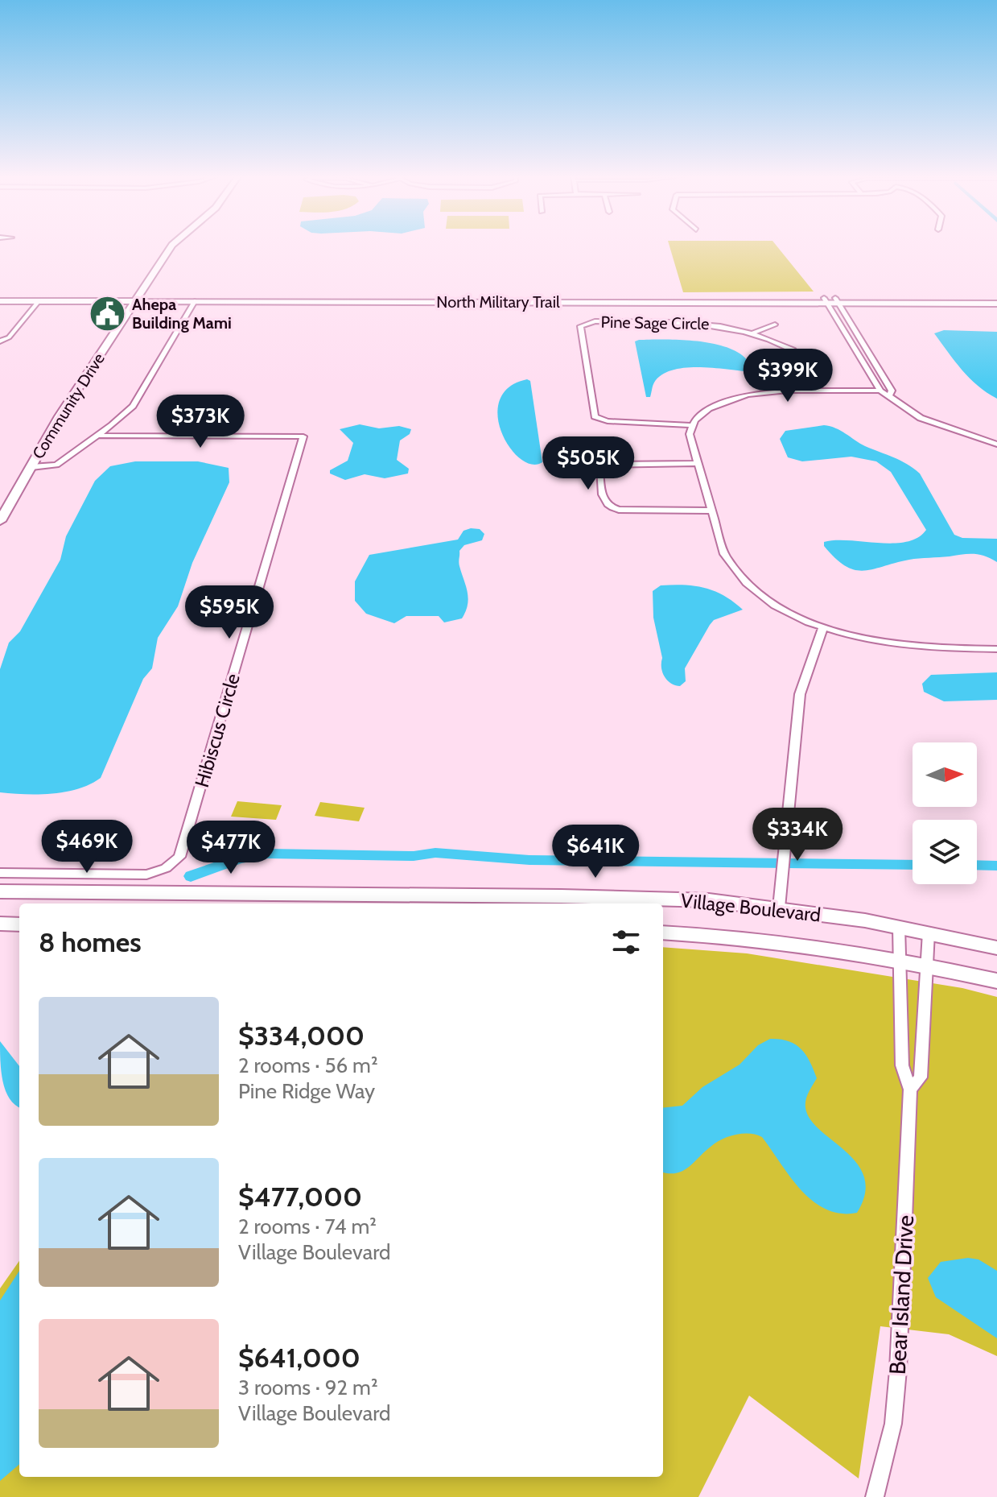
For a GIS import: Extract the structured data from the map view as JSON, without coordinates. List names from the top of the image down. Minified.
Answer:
{"streets":{"main road":["North Military Trail","Community Drive","Village Boulevard"],"street":["Pine Sage Circle","Hibiscus Circle","Bear Island Drive"]},"crossings":[["North Military Trail","Community Drive"],["Village Boulevard","Bear Island Drive"]],"places":{"public building":["Ahepa Building Mami"]},"north":"right","page":{"price":["$399K","$373K","$505K","$595K","$334K","$469K","$477K","$641K"],"heading":"8 homes","list":[{"name":"$334,000","note":"2 rooms · 56 m² · Pine Ridge Way"},{"name":"$477,000","note":"2 rooms · 74 m² · Village Boulevard"},{"name":"$641,000","note":"3 rooms · 92 m² · Village Boulevard"}]}}
